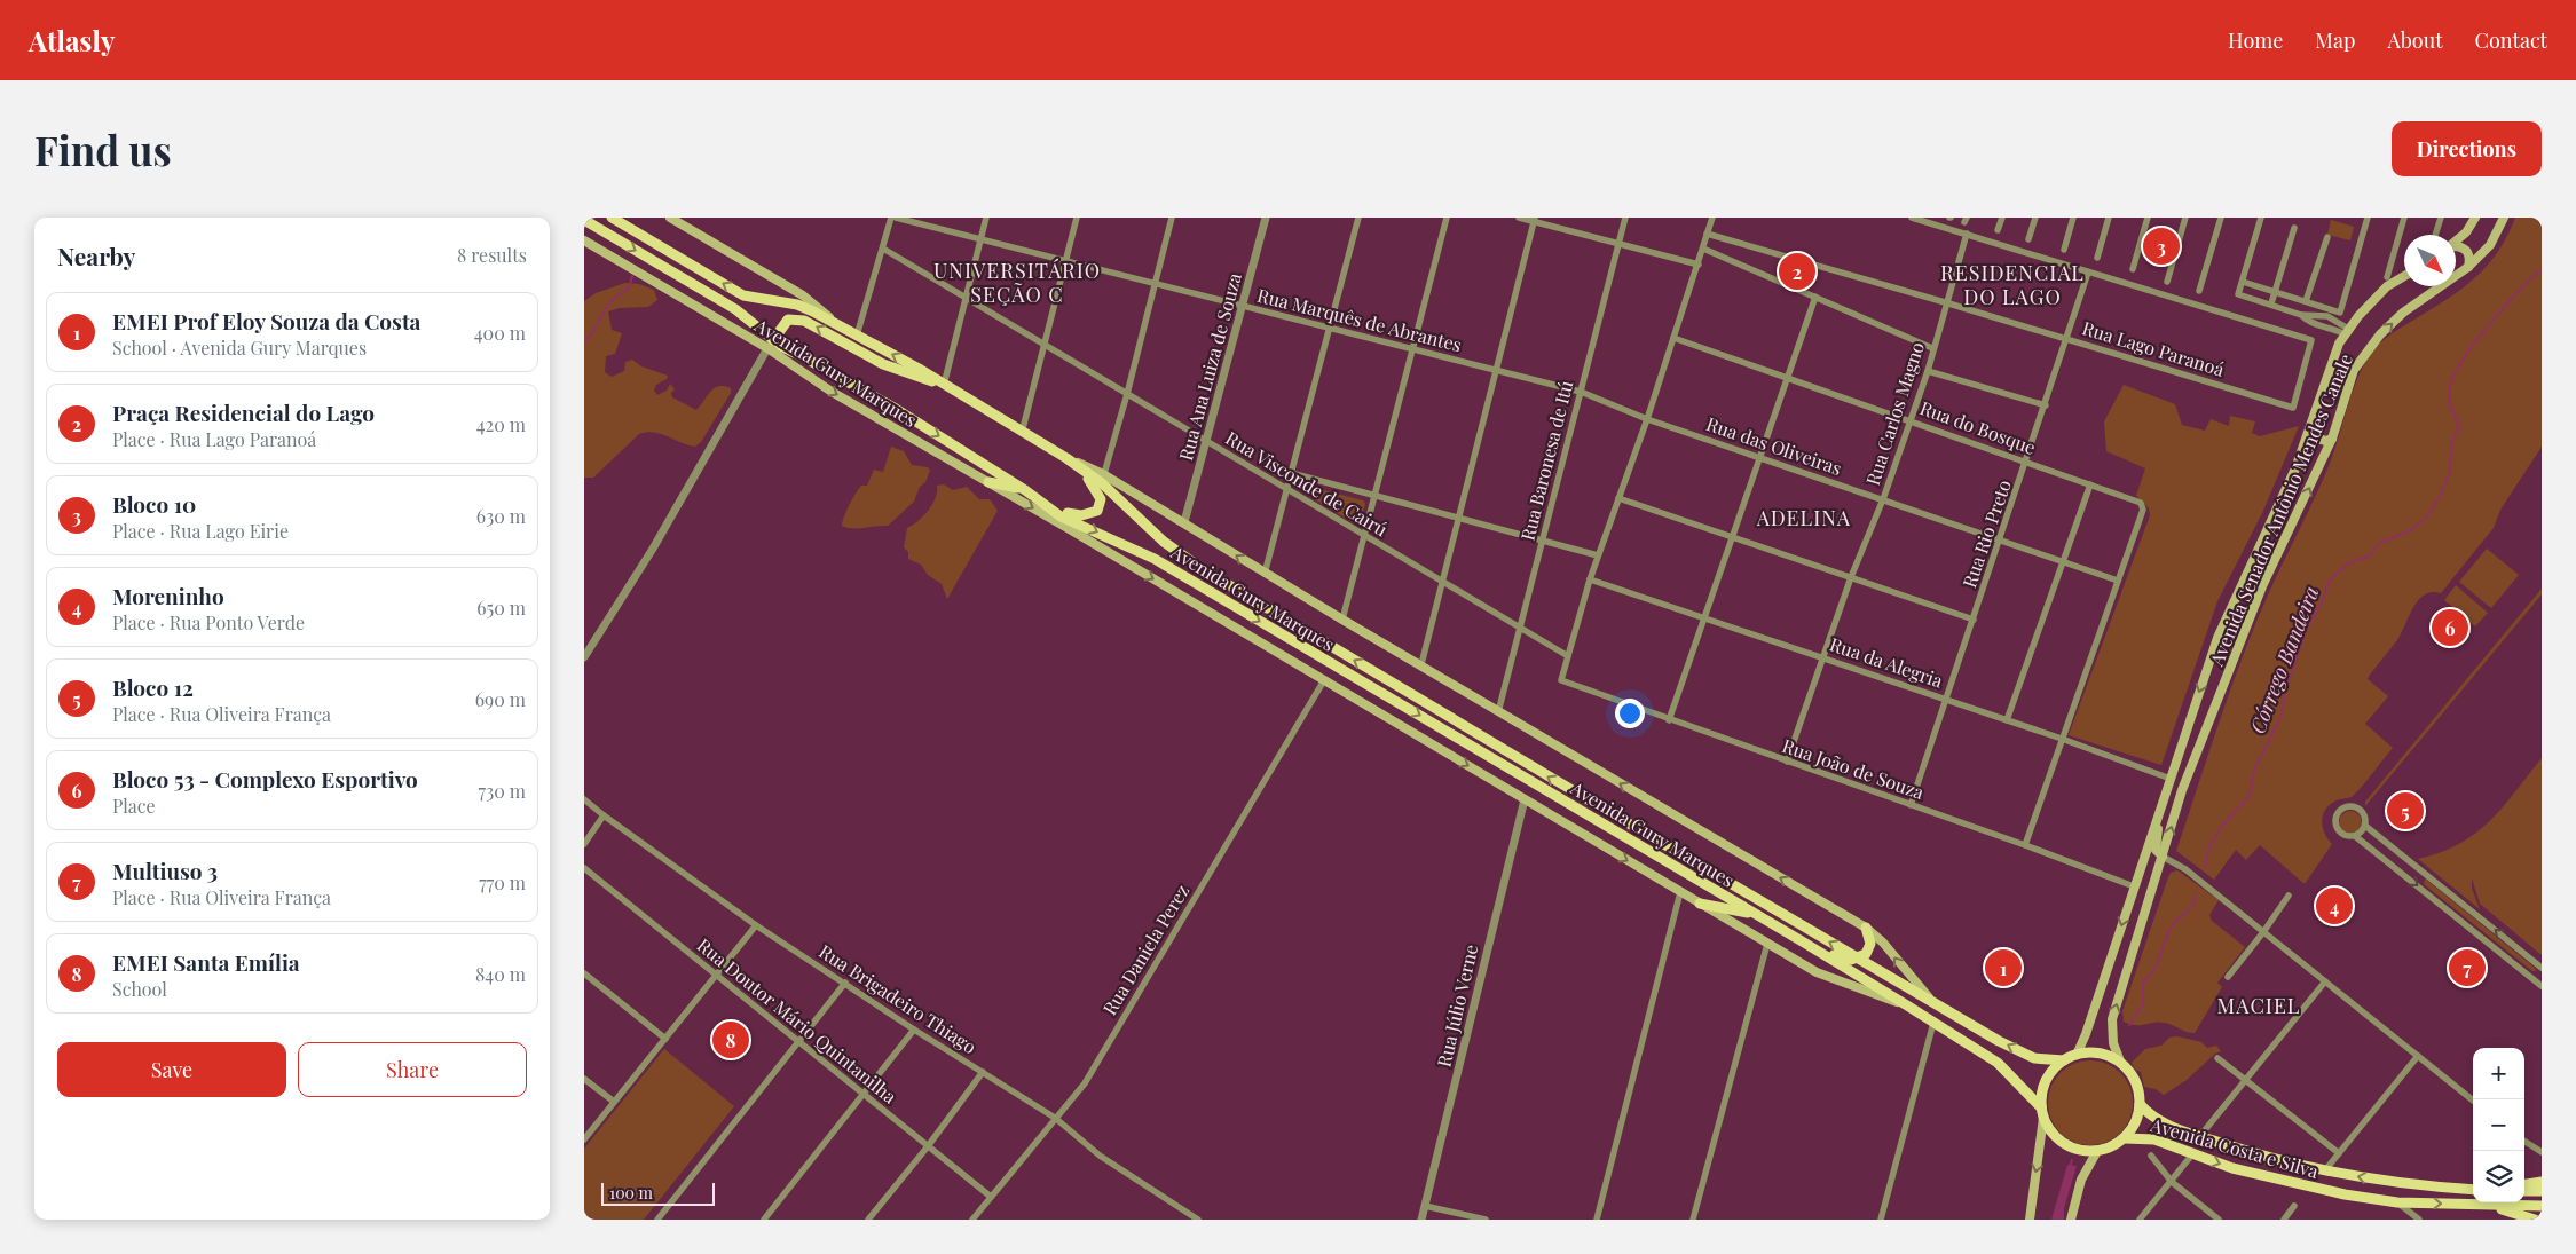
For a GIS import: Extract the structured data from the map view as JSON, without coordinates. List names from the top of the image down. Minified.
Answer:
{"streets":{"main road":["Avenida Gury Marques","Avenida Senador Antônio Mendes Canale","Avenida Costa e Silva"],"street":["Rua Marquês de Abrantes","Rua Lago Paranoá","Rua Ana Luiza de Souza","Rua Carlos Magno","Rua do Bosque","Rua das Oliveiras","Rua Baronesa de Itú","Rua Visconde de Cairú","Rua Rio Preto","Rua da Alegria","Rua João de Souza","Rua Daniela Perez","Rua Brigadeiro Thiago","Rua Júlio Verne","Rua Doutor Mário Quintanilha"]},"crossings":[["Rua Marquês de Abrantes","Rua Ana Luiza de Souza"],["Rua Marquês de Abrantes","Rua das Oliveiras"],["Rua Marquês de Abrantes","Rua Baronesa de Itú"],["Rua Lago Paranoá","Rua Carlos Magno"],["Rua Lago Paranoá","Rua Rio Preto"],["Rua Ana Luiza de Souza","Avenida Gury Marques"],["Rua Ana Luiza de Souza","Rua Visconde de Cairú"],["Avenida Gury Marques","Rua Baronesa de Itú"],["Avenida Gury Marques","Avenida Senador Antônio Mendes Canale"],["Avenida Gury Marques","Rua Daniela Perez"],["Avenida Gury Marques","Rua Júlio Verne"],["Avenida Gury Marques","Avenida Costa e Silva"],["Rua Carlos Magno","Rua do Bosque"],["Rua Carlos Magno","Rua das Oliveiras"],["Rua Carlos Magno","Rua da Alegria"],["Rua Carlos Magno","Rua João de Souza"],["Rua do Bosque","Rua das Oliveiras"],["Rua do Bosque","Rua Rio Preto"],["Rua das Oliveiras","Rua Rio Preto"],["Rua Baronesa de Itú","Rua Visconde de Cairú"],["Rua Visconde de Cairú","Rua João de Souza"],["Avenida Senador Antônio Mendes Canale","Rua da Alegria"],["Avenida Senador Antônio Mendes Canale","Rua João de Souza"],["Avenida Senador Antônio Mendes Canale","Avenida Costa e Silva"],["Rua Rio Preto","Rua da Alegria"],["Rua Rio Preto","Rua João de Souza"],["Rua Daniela Perez","Rua Brigadeiro Thiago"],["Rua Daniela Perez","Rua Doutor Mário Quintanilha"]],"districts":["UNIVERSITÁRIO SEÇÃO C","RESIDENCIAL DO LAGO","ADELINA","MACIEL"],"water":["Córrego Bandeira"],"scale_bar":"100 m","north":"bottom right","page":{"header":"Atlasly","nav":["Home","Map","About","Contact"],"buttons":["Directions",["Save","Share"]],"title":"Find us","heading":["Nearby","8 results"],"pins":["3","2","6","5","4","1","7","8"],"list":[{"mark":"1","name":"EMEI Prof Eloy Souza da Costa","note":"School · Avenida Gury Marques","value":"400 m"},{"mark":"2","name":"Praça Residencial do Lago","note":"Place · Rua Lago Paranoá","value":"420 m"},{"mark":"3","name":"Bloco 10","note":"Place · Rua Lago Eirie","value":"630 m"},{"mark":"4","name":"Moreninho","note":"Place · Rua Ponto Verde","value":"650 m"},{"mark":"5","name":"Bloco 12","note":"Place · Rua Oliveira França","value":"690 m"},{"mark":"6","name":"Bloco 53 - Complexo Esportivo","note":"Place","value":"730 m"},{"mark":"7","name":"Multiuso 3","note":"Place · Rua Oliveira França","value":"770 m"},{"mark":"8","name":"EMEI Santa Emília","note":"School","value":"840 m"}],"map_buttons":["+","−"],"scale":"100 m"}}
